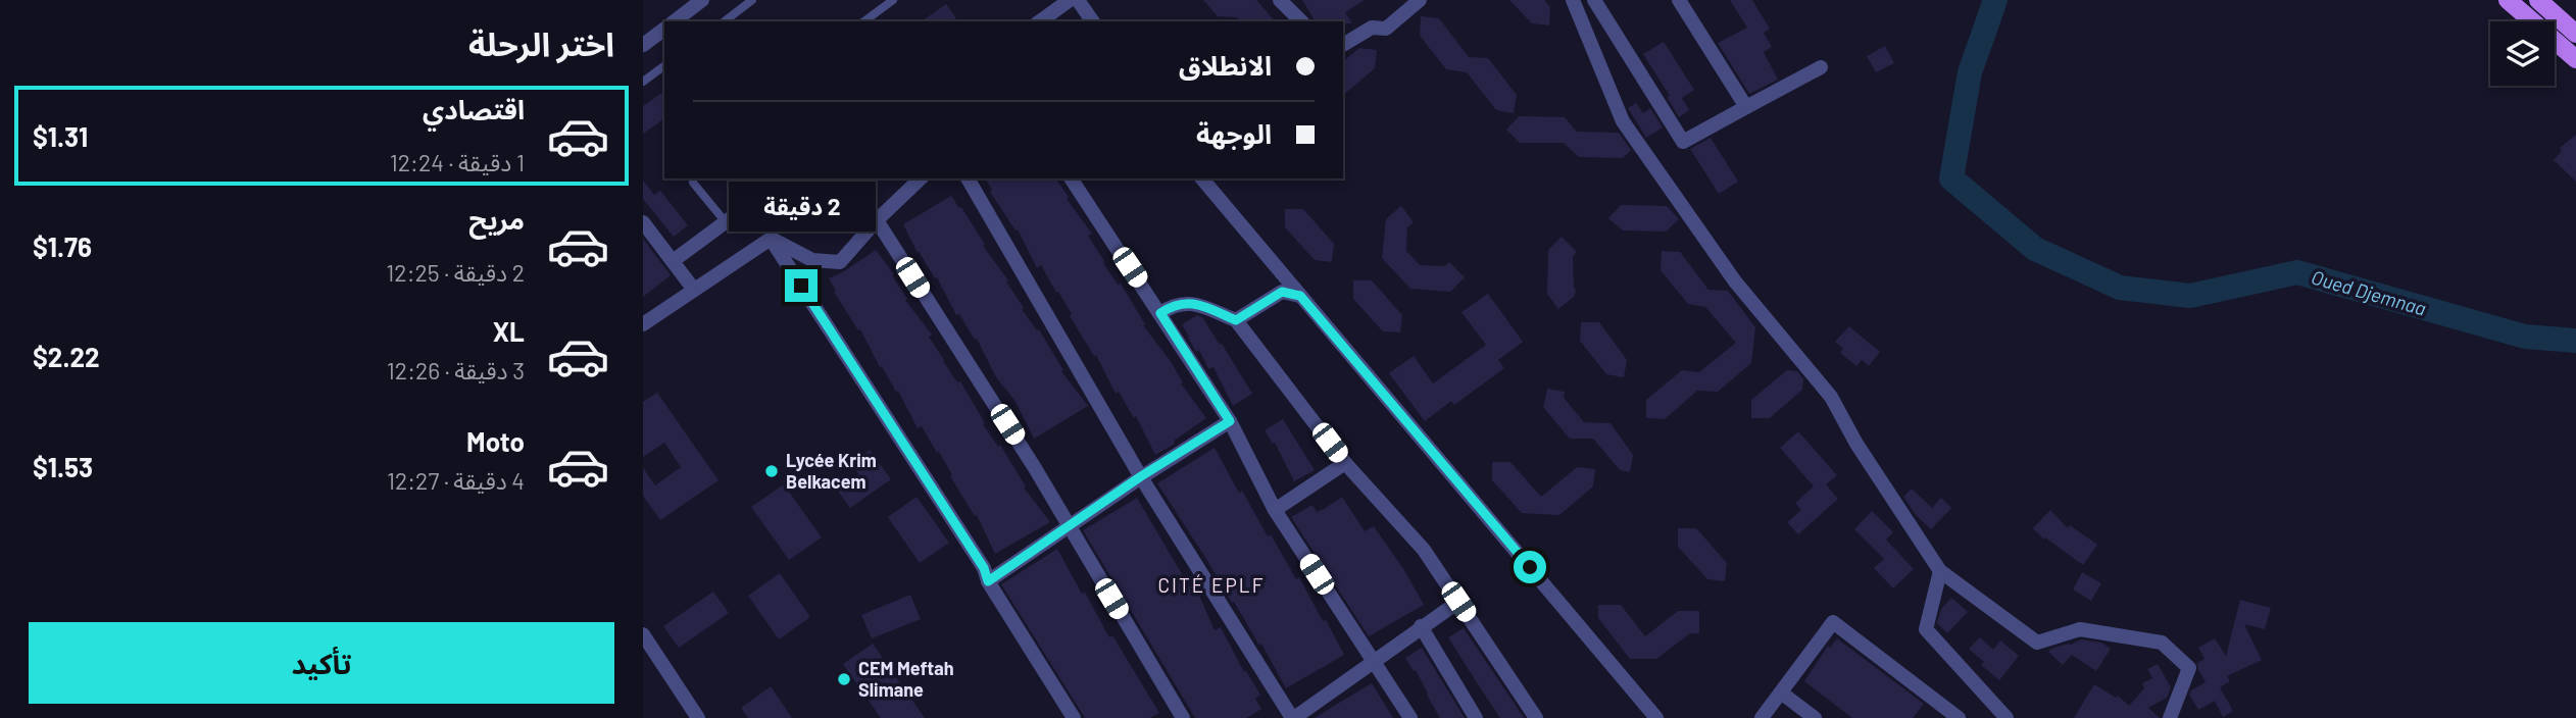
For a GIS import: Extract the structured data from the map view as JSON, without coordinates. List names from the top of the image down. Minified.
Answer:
{"districts":["CITÉ EPLF"],"water":["Oued Djemnaa"],"places":["Lycée Krim Belkacem","CEM Meftah Slimane"],"page":{"heading":"اختر الرحلة","banner":["الانطلاق","الوجهة"],"list":[{"name":"اقتصادي","note":"1 دقيقة · 12:24","value":"$1.31"},{"name":"مريح","note":"2 دقيقة · 12:25","value":"$1.76"},{"name":"XL","note":"3 دقيقة · 12:26","value":"$2.22"},{"name":"Moto","note":"4 دقيقة · 12:27","value":"$1.53"}],"bubble":"2 دقيقة","buttons":"تأكيد"}}
